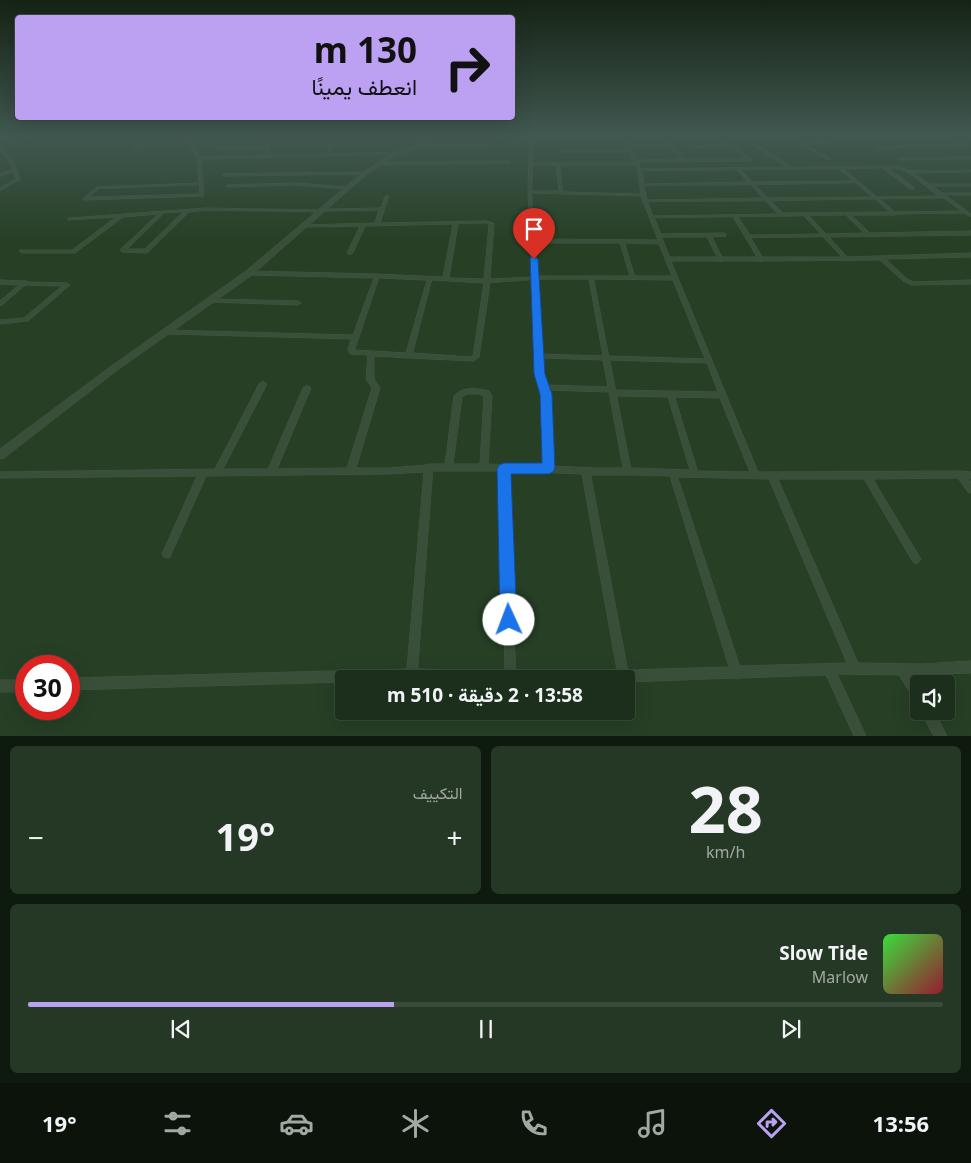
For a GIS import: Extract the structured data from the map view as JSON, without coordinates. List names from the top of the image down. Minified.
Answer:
{"page":{"turn":["130 m","انعطف يمينًا"],"limit":"30","trip":"13:58 · 2 دقيقة · 510 m","tile":[["28","km/h"],"التكييف"],"heat":["−","19°","+"],"song":["Slow Tide","Marlow"],"tabs":["13:56","19°"]}}
